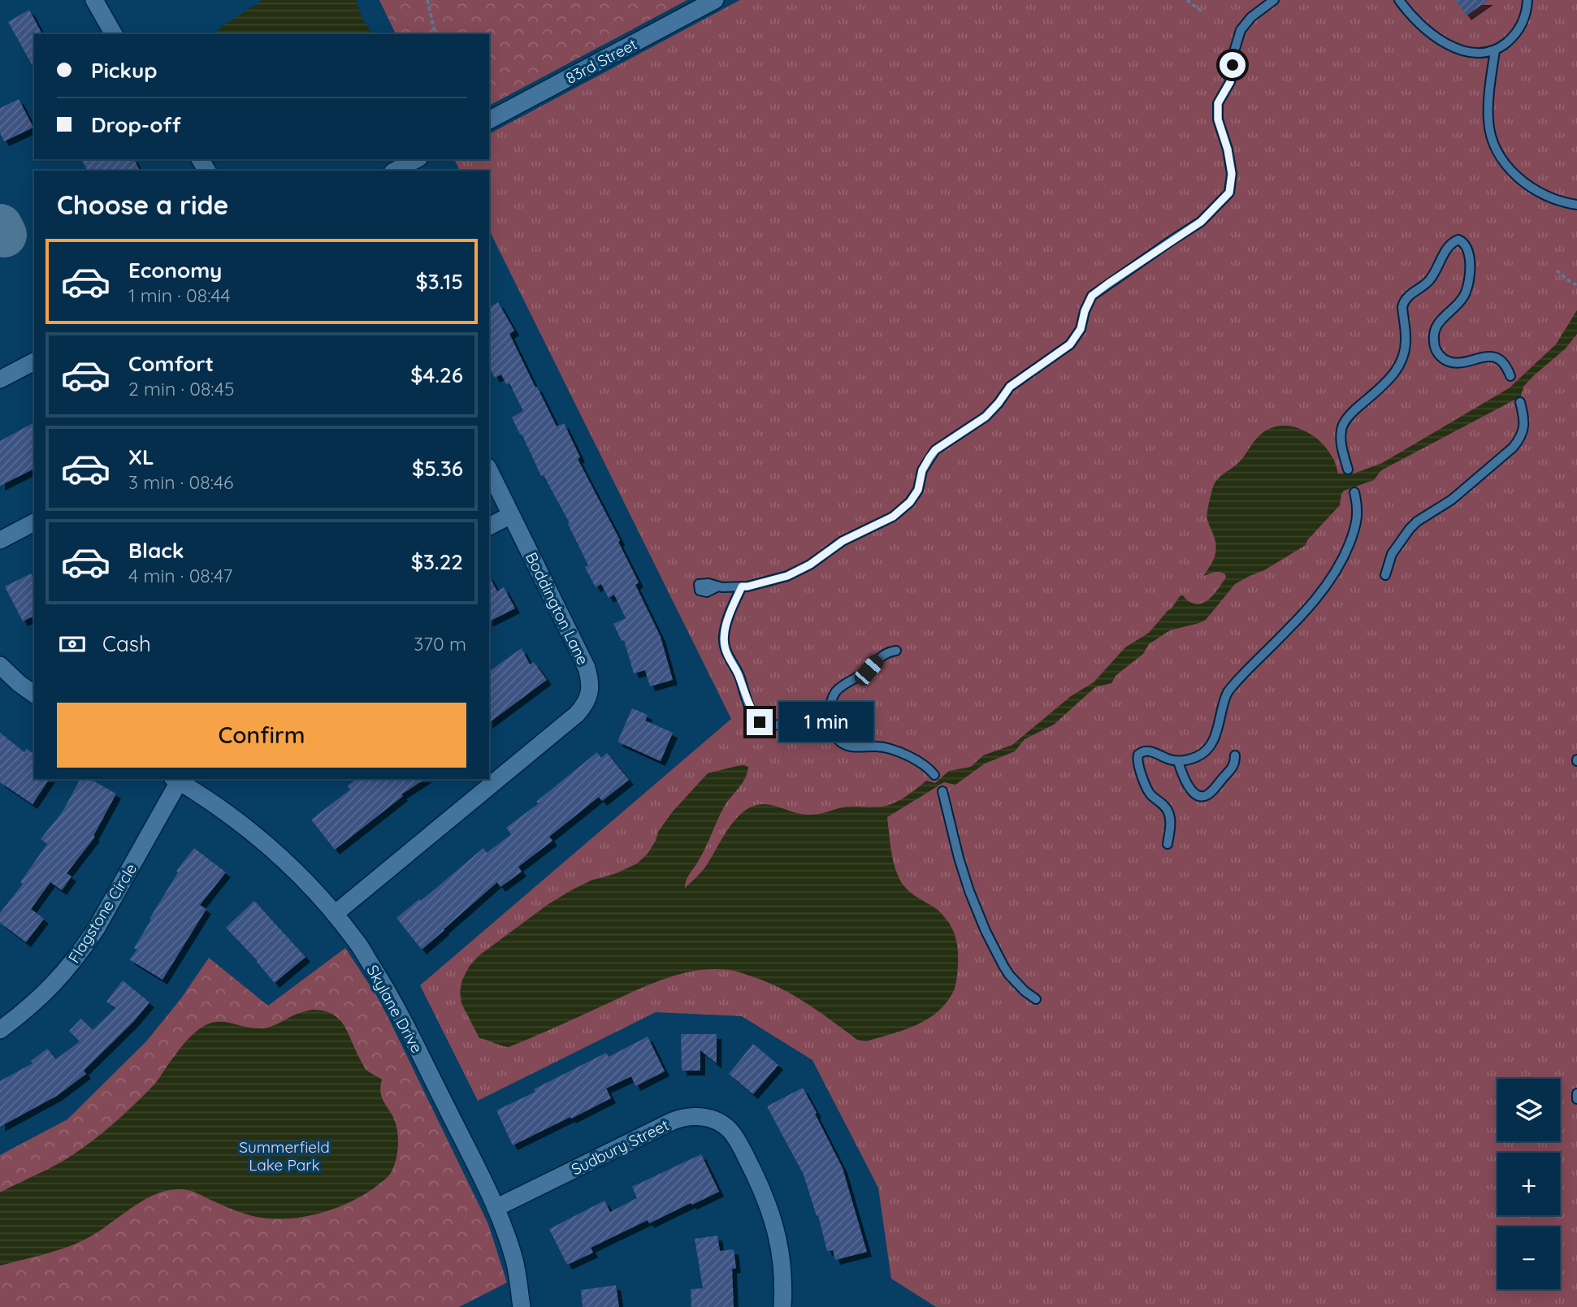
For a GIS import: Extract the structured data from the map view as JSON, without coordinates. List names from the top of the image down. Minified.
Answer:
{"streets":{"street":["83rd Street","Boddington Lane","Flagstone Circle","Skylane Drive","Sudbury Street"]},"crossings":[["Boddington Lane","Skylane Drive"],["Flagstone Circle","Skylane Drive"],["Skylane Drive","Sudbury Street"]],"parks":["Summerfield Lake Park"],"page":{"banner":["Pickup","Drop-off"],"heading":"Choose a ride","list":[{"name":"Economy","note":"1 min · 08:44","value":"$3.15"},{"name":"Comfort","note":"2 min · 08:45","value":"$4.26"},{"name":"XL","note":"3 min · 08:46","value":"$5.36"},{"name":"Black","note":"4 min · 08:47","value":"$3.22"}],"pay":["Cash","370 m"],"buttons":"Confirm","bubble":"1 min","map_buttons":["+","−"]}}
